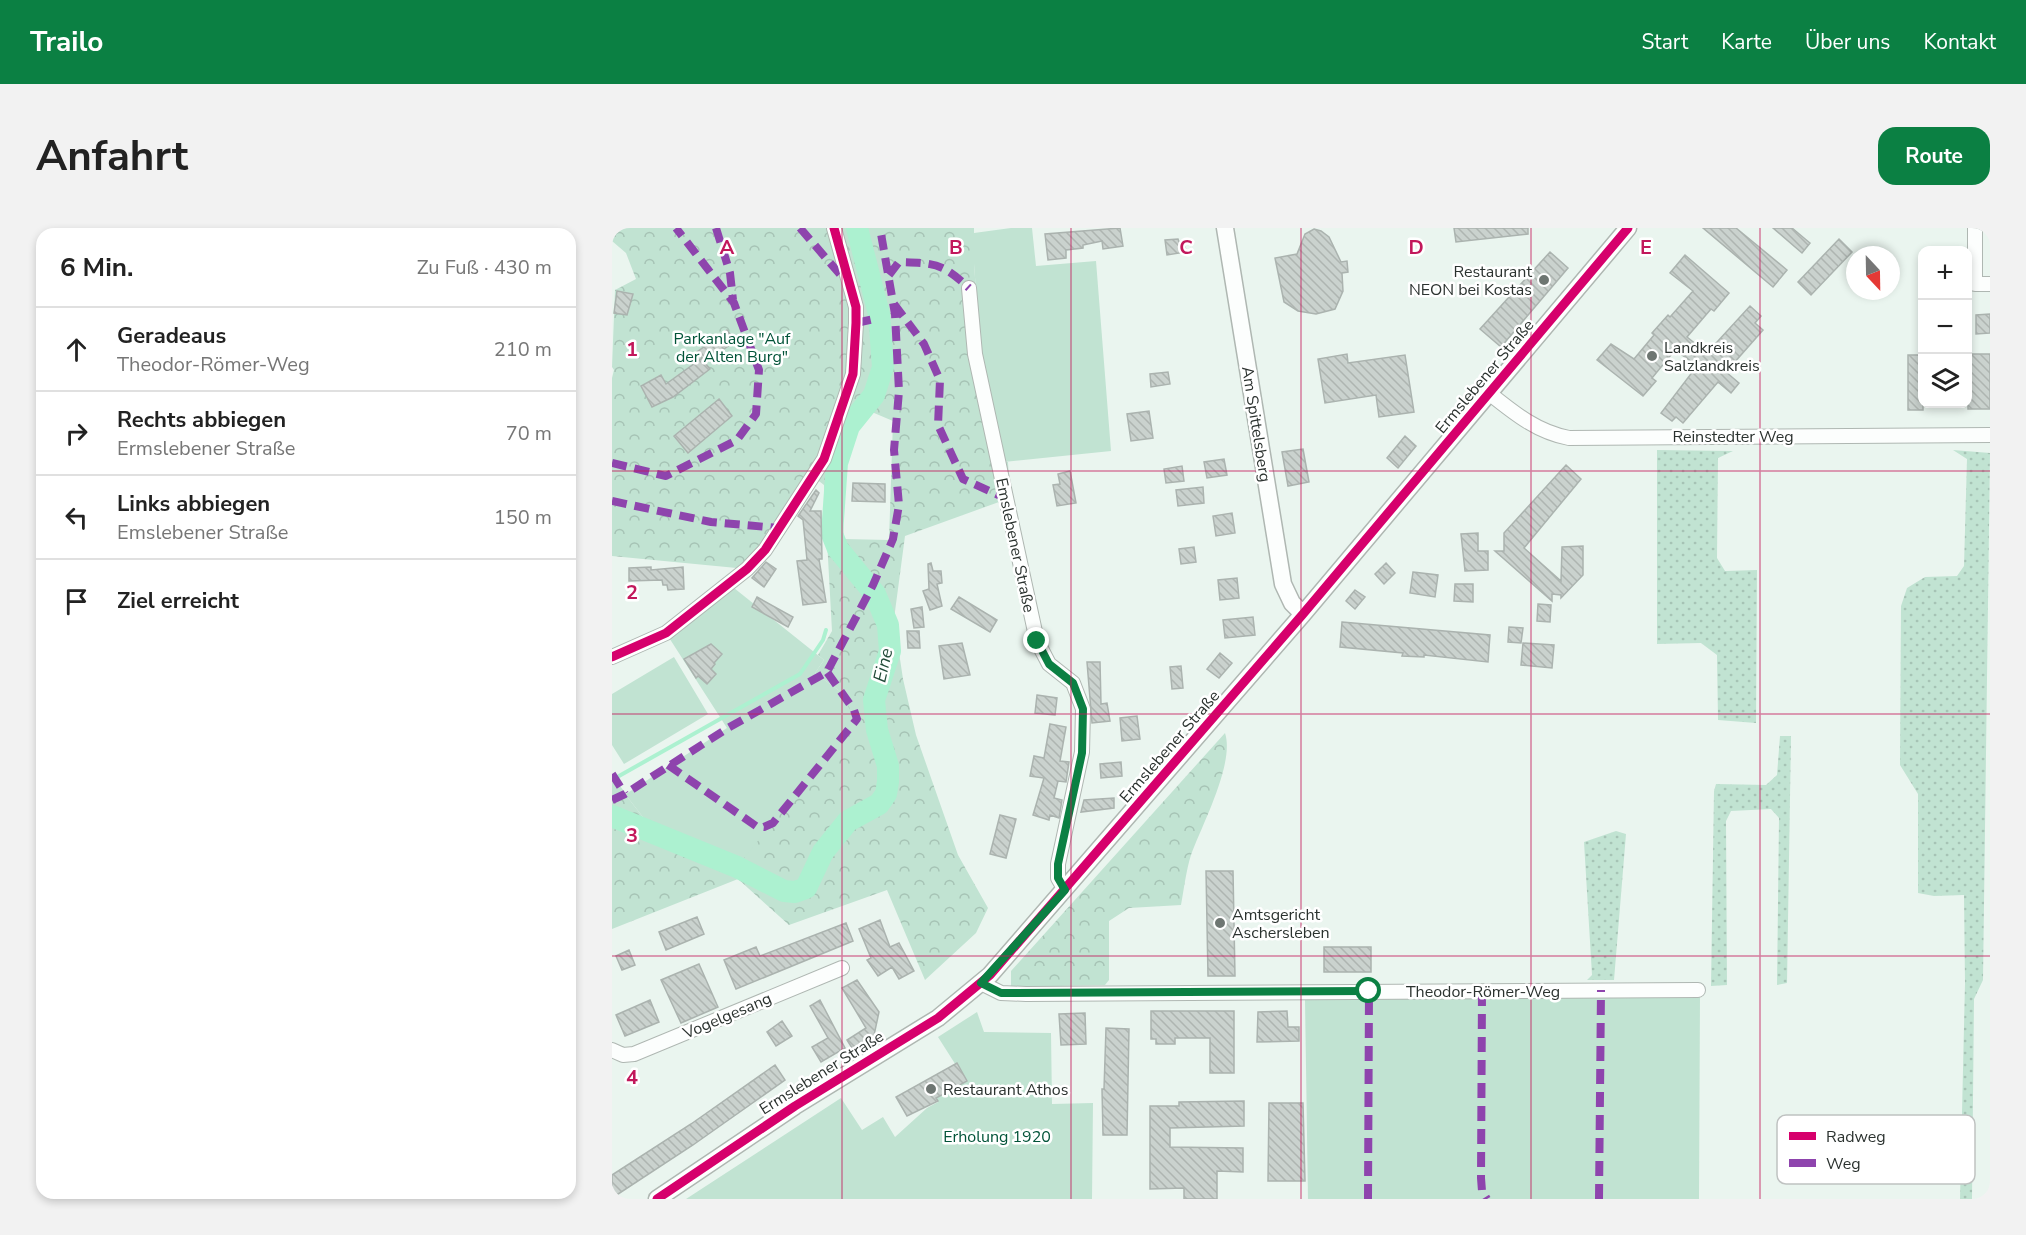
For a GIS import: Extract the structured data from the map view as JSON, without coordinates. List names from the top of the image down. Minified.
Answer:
{"streets":{"main road":["Ermslebener Straße","Am Spittelsberg"],"street":["Reinstedter Weg","Emslebener Straße","Theodor-Römer-Weg","Vogelgesang"]},"crossings":[["Ermslebener Straße","Am Spittelsberg"],["Ermslebener Straße","Reinstedter Weg"],["Ermslebener Straße","Emslebener Straße"],["Ermslebener Straße","Theodor-Römer-Weg"]],"water":["Eine"],"parks":["Parkanlage \"Auf der Alten Burg\"","Erholung 1920"],"places":["Restaurant NEON bei Kostas","Landkreis Salzlandkreis","Amtsgericht Aschersleben","Restaurant Athos"],"legend":["Radweg","Weg"],"north":"bottom","page":{"header":"Trailo","nav":["Start","Karte","Über uns","Kontakt"],"buttons":"Route","title":"Anfahrt","heading":["6 Min.","Zu Fuß · 430 m"],"map_buttons":["+","−"],"list":[["Geradeaus","Theodor-Römer-Weg","210 m"],["Rechts abbiegen","Ermslebener Straße","70 m"],["Links abbiegen","Emslebener Straße","150 m"],"Ziel erreicht"]},"grid":{"columns":["A","B","C","D","E"],"rows":["1","2","3","4"]}}
